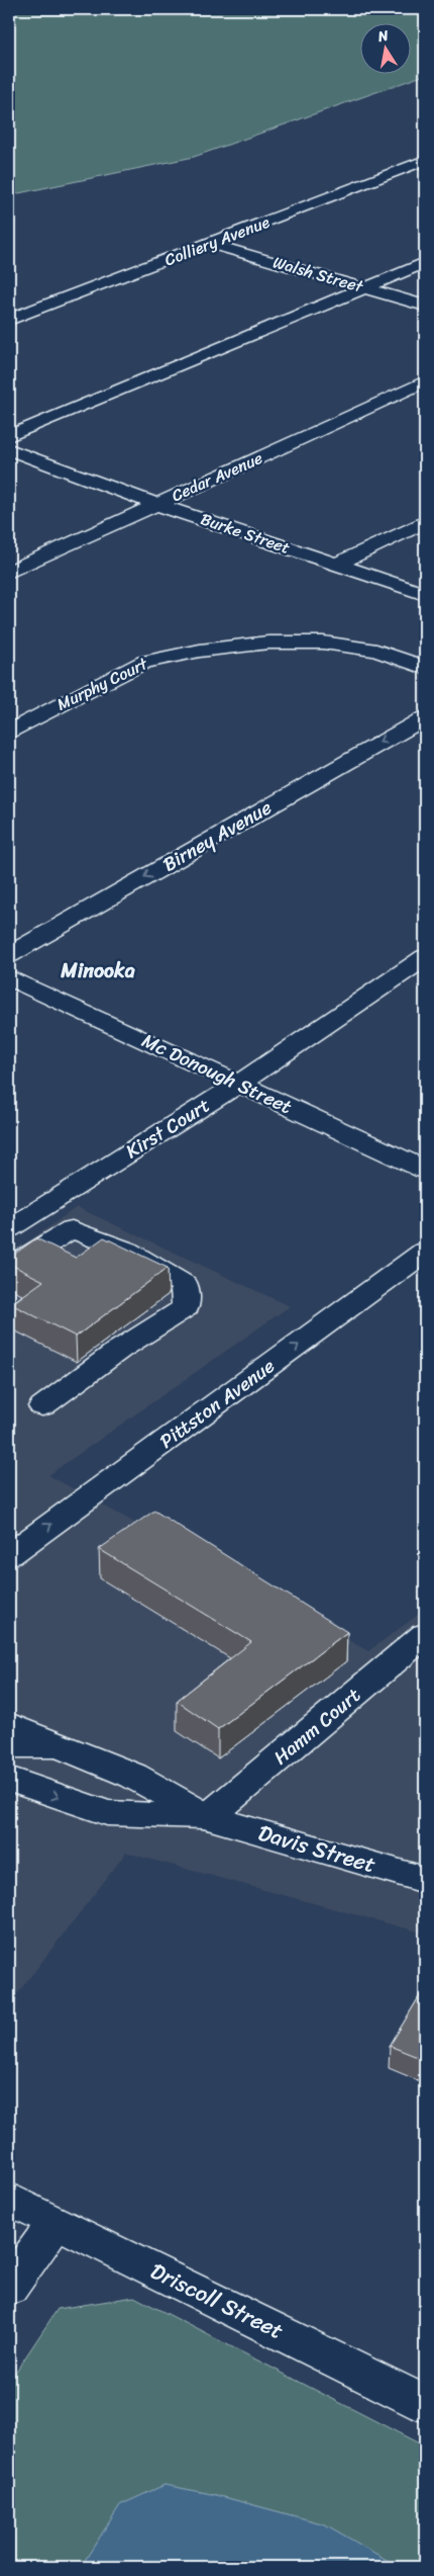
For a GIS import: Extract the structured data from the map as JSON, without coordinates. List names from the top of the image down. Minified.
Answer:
{"streets":{"street":["Colliery Avenue","Walsh Street","Cedar Avenue","Burke Street","Murphy Court","Birney Avenue","Mc Donough Street","Kirst Court","Pittston Avenue","Hamm Court","Davis Street","Driscoll Street"]},"crossings":[["Colliery Avenue","Walsh Street"],["Cedar Avenue","Burke Street"],["Mc Donough Street","Kirst Court"],["Hamm Court","Davis Street"]],"one_way":["Birney Avenue","Pittston Avenue"],"districts":["Minooka"],"north":"top"}
